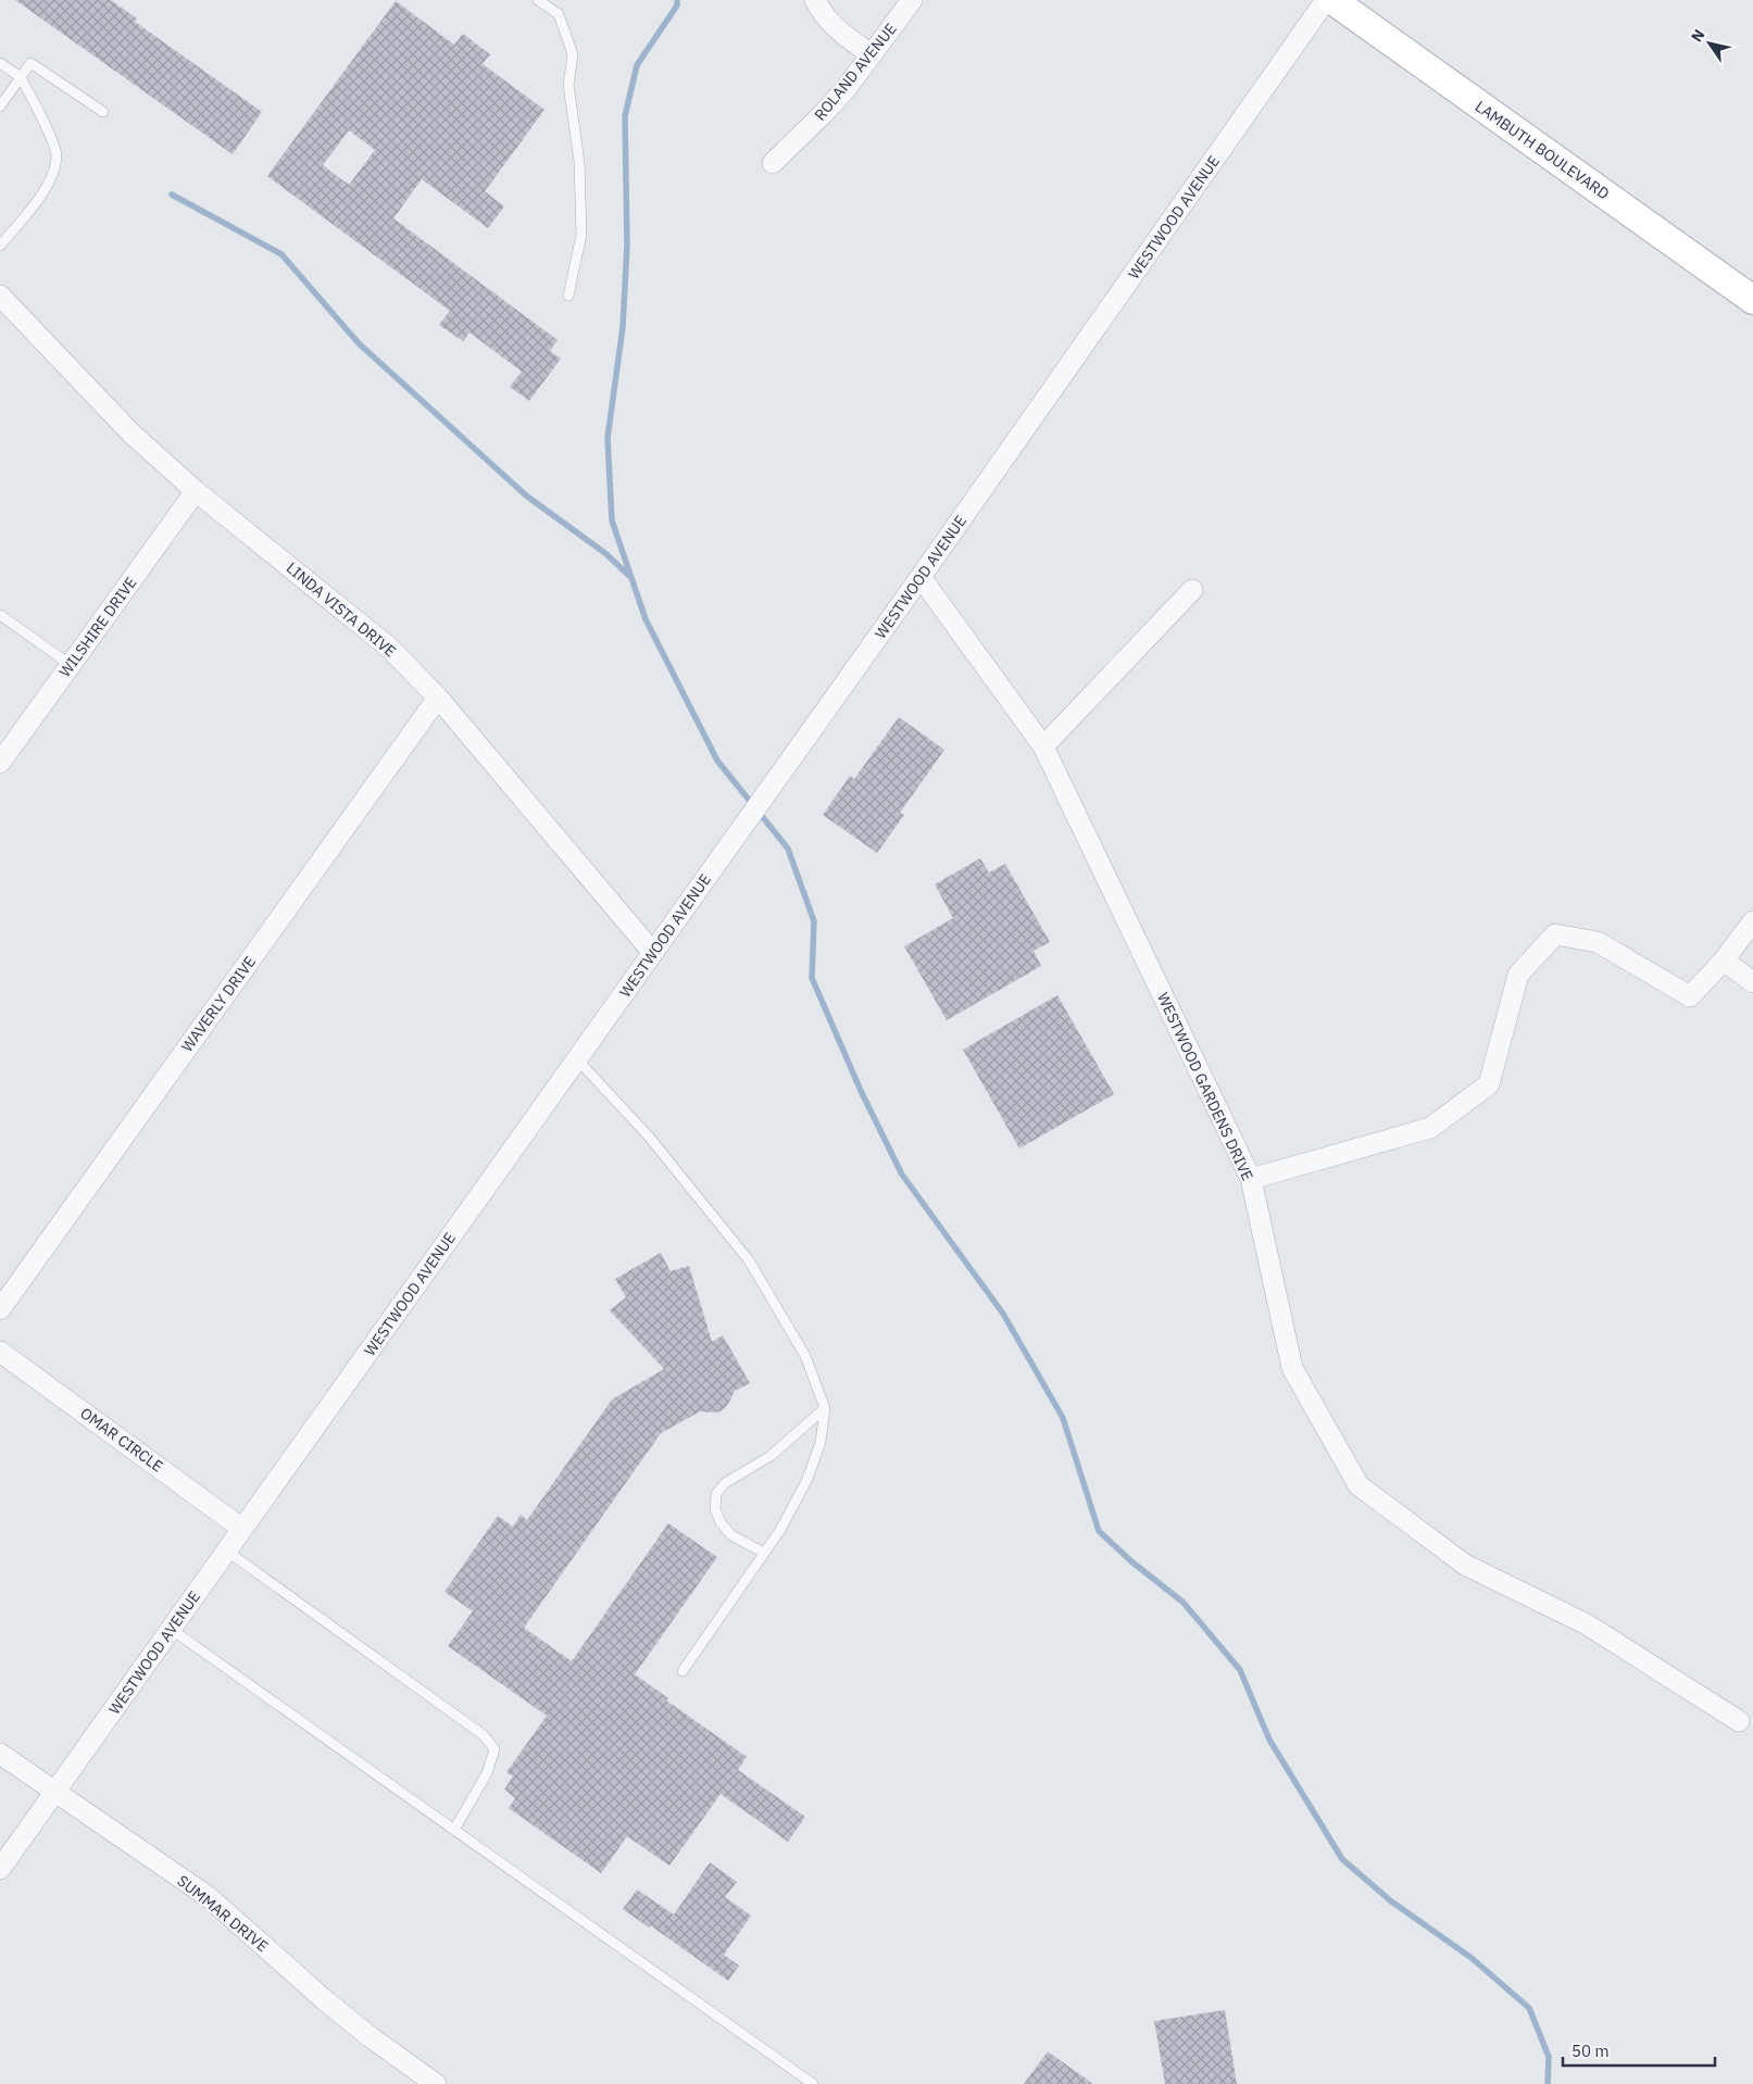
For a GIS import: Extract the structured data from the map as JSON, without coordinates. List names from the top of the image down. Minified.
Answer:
{"streets":{"street":["ROLAND AVENUE","LAMBUTH BOULEVARD","WESTWOOD AVENUE","LINDA VISTA DRIVE","WILSHIRE DRIVE","WAVERLY DRIVE","WESTWOOD GARDENS DRIVE","OMAR CIRCLE","SUMMAR DRIVE"]},"crossings":[["WESTWOOD AVENUE","LINDA VISTA DRIVE"],["WESTWOOD AVENUE","WESTWOOD GARDENS DRIVE"],["WESTWOOD AVENUE","OMAR CIRCLE"],["WESTWOOD AVENUE","SUMMAR DRIVE"],["LINDA VISTA DRIVE","WILSHIRE DRIVE"],["LINDA VISTA DRIVE","WAVERLY DRIVE"]],"scale_bar":"50 m","north":"top left"}
